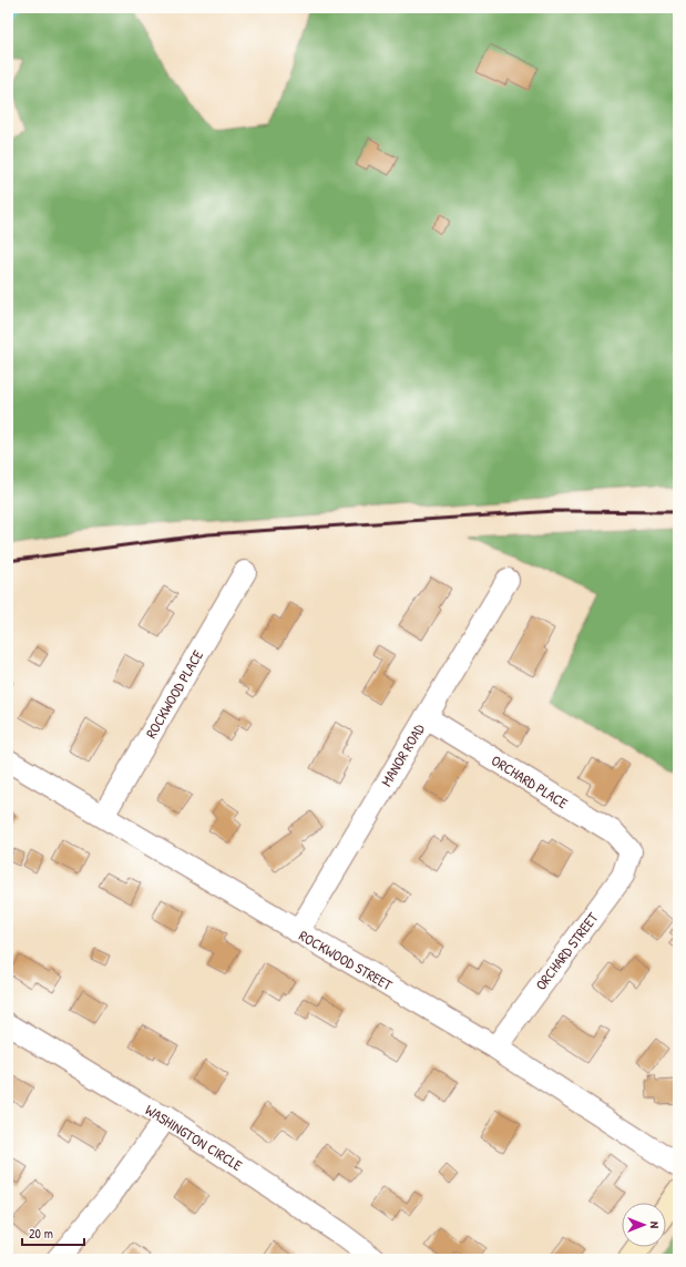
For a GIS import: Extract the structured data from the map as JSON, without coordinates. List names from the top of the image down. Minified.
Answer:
{"streets":{"street":["ROCKWOOD PLACE","MANOR ROAD","ORCHARD PLACE","ORCHARD STREET","ROCKWOOD STREET","WASHINGTON CIRCLE"]},"crossings":[["ROCKWOOD PLACE","ROCKWOOD STREET"],["MANOR ROAD","ORCHARD PLACE"],["MANOR ROAD","ROCKWOOD STREET"],["ORCHARD PLACE","ORCHARD STREET"],["ORCHARD STREET","ROCKWOOD STREET"]],"scale_bar":"20 m","north":"right"}
